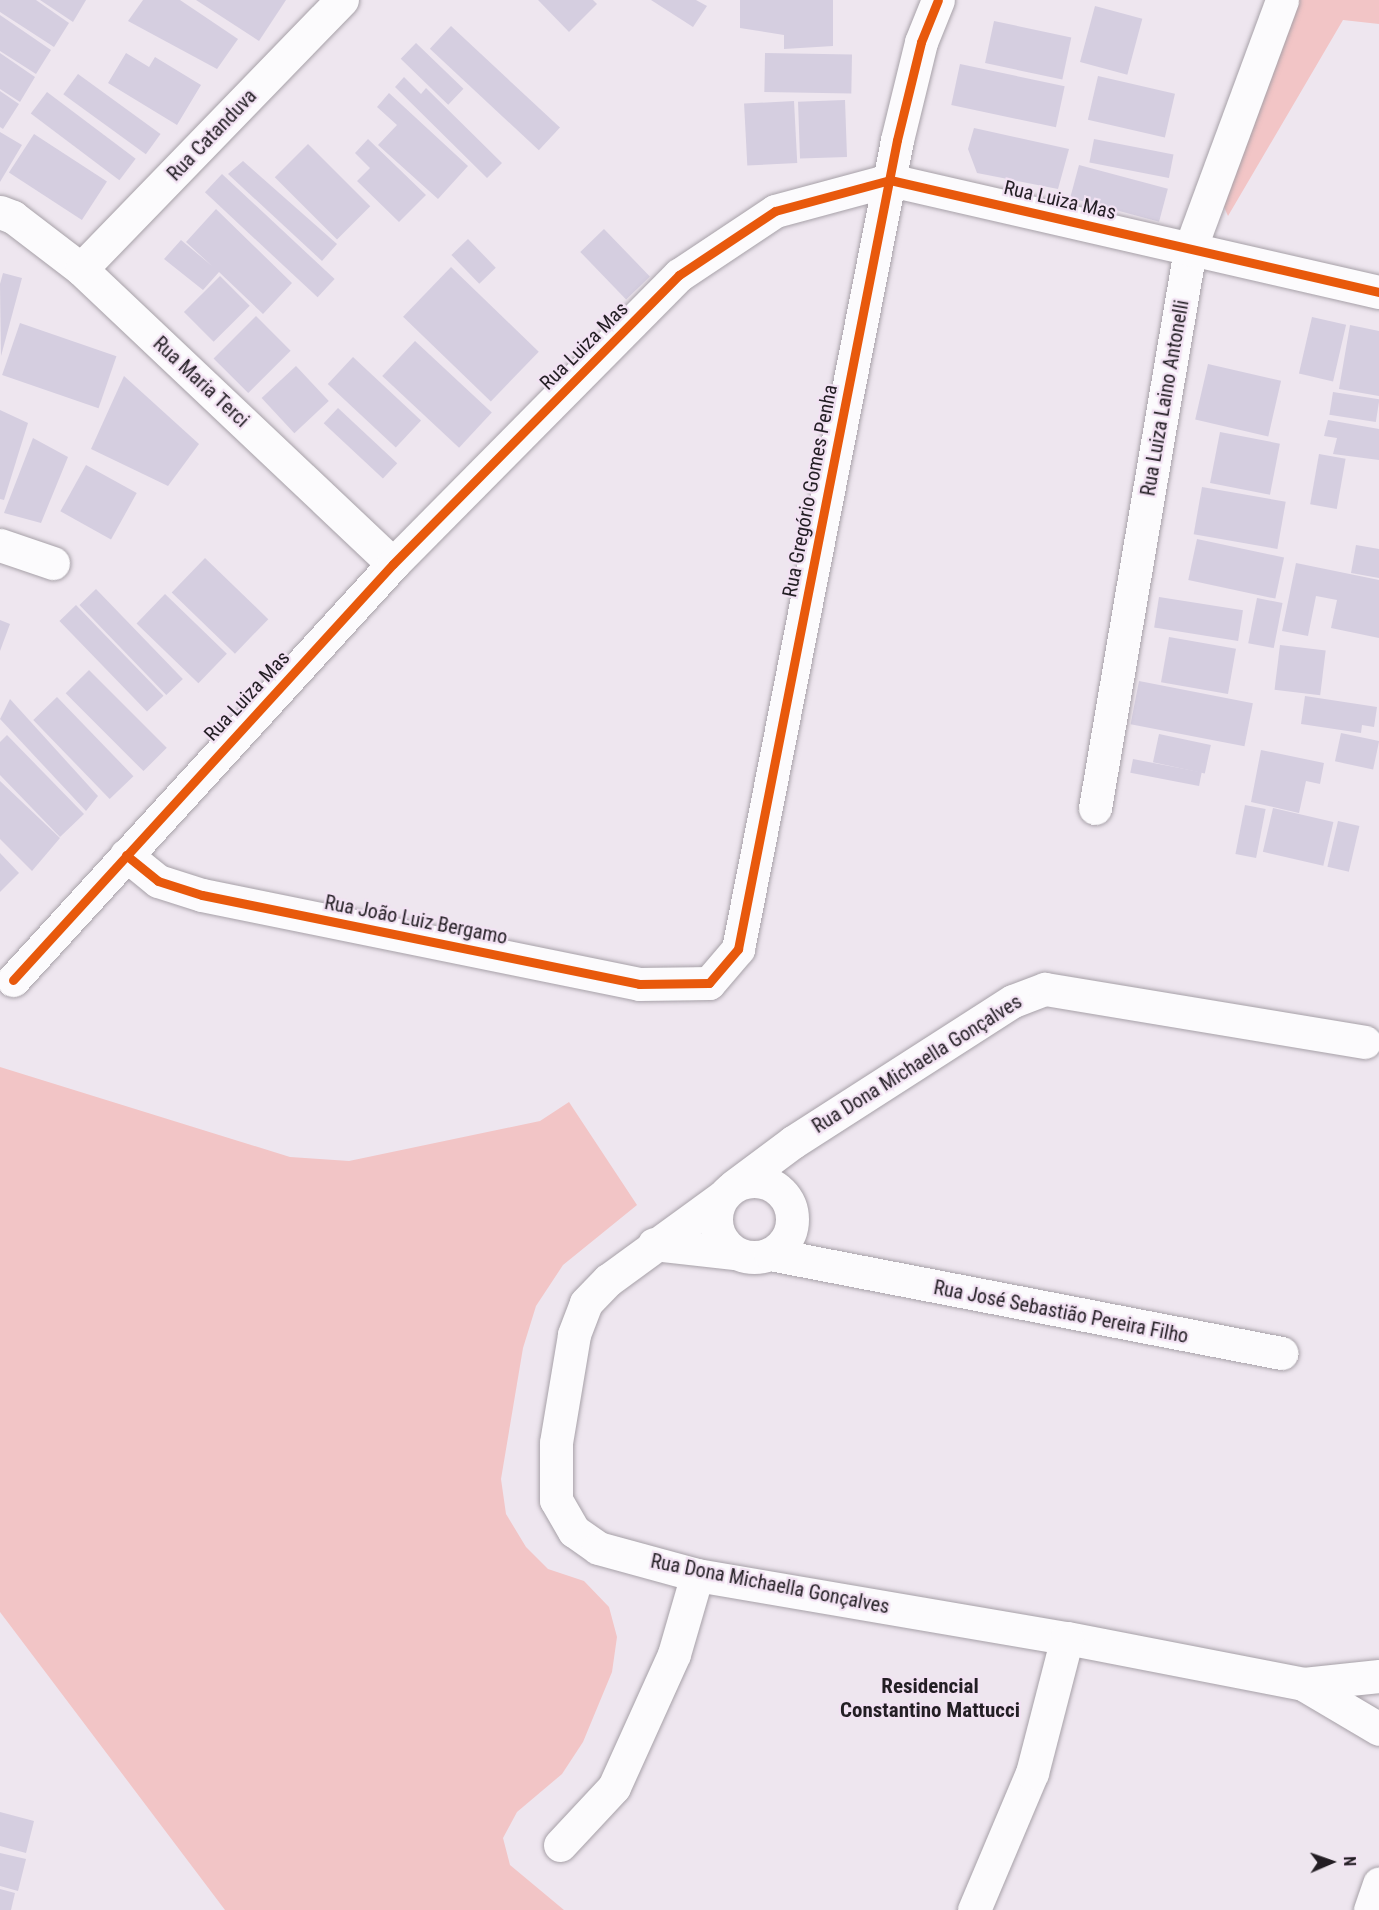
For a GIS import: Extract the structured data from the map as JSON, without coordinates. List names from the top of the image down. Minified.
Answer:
{"streets":{"street":["Rua Catanduva","Rua Luiza Mas","Rua Maria Terci","Rua Luiza Laino Antonelli","Rua Gregório Gomes Penha","Rua João Luiz Bergamo","Rua Dona Michaella Gonçalves","Rua José Sebastião Pereira Filho"]},"crossings":[["Rua Catanduva","Rua Maria Terci"],["Rua Luiza Mas","Rua Maria Terci"],["Rua Luiza Mas","Rua Luiza Laino Antonelli"],["Rua Luiza Mas","Rua Gregório Gomes Penha"],["Rua Luiza Mas","Rua João Luiz Bergamo"],["Rua Gregório Gomes Penha","Rua João Luiz Bergamo"],["Rua Dona Michaella Gonçalves","Rua José Sebastião Pereira Filho"]],"districts":["Residencial Constantino Mattucci"],"north":"right"}
